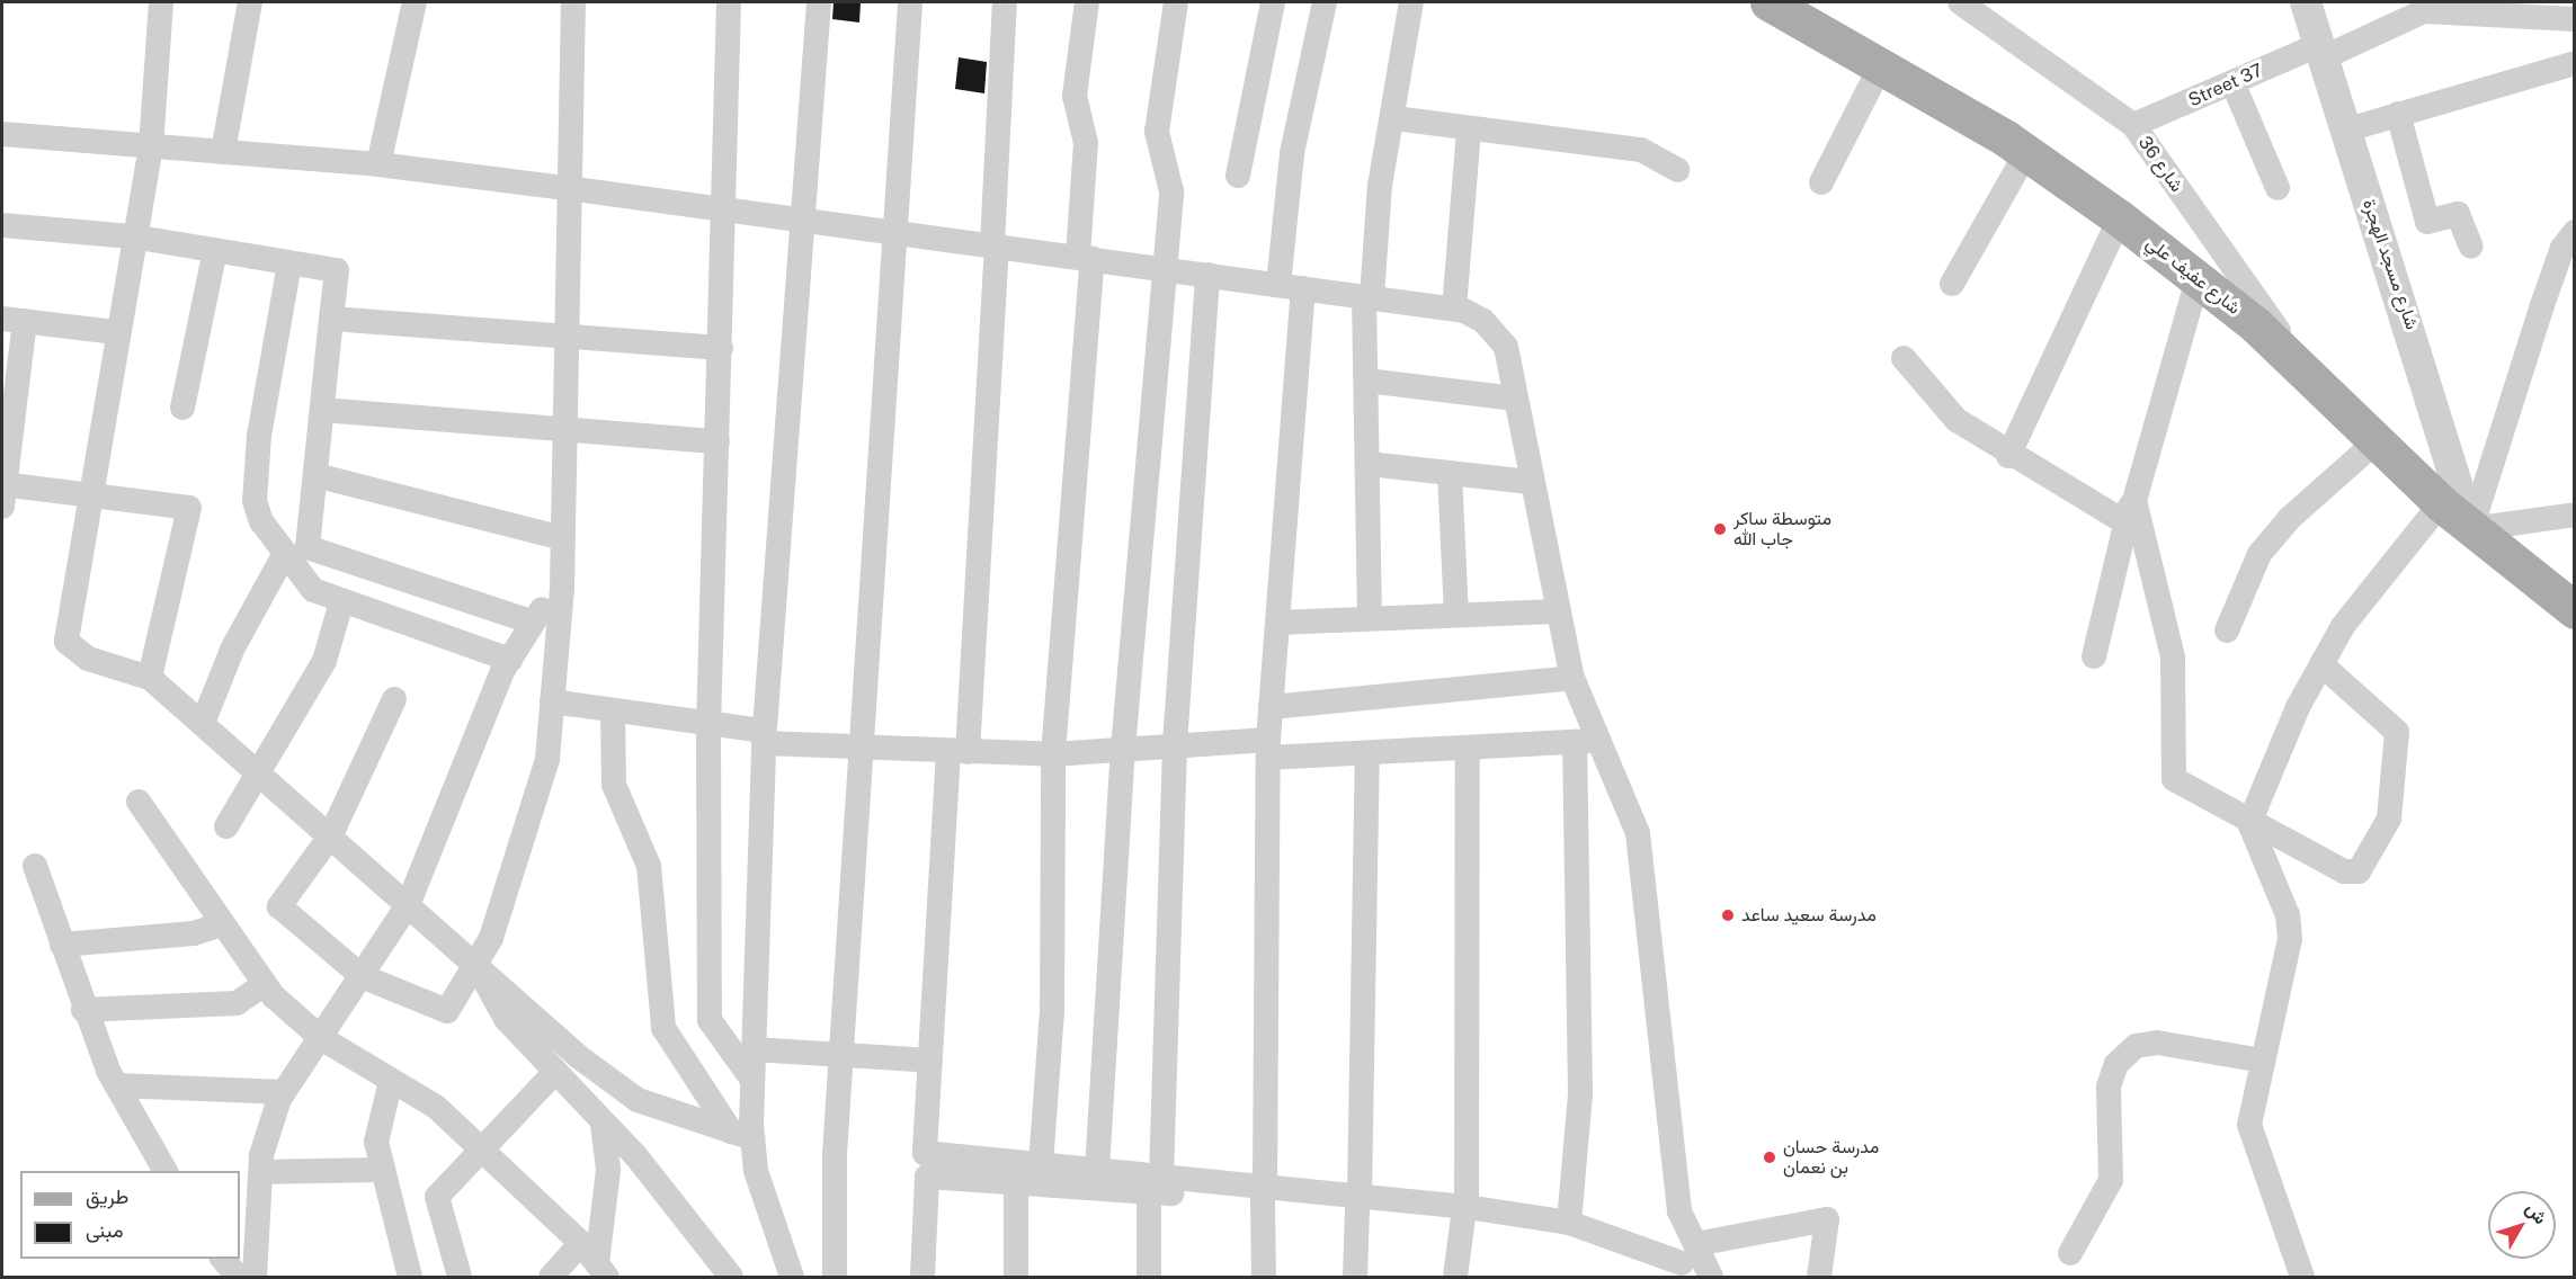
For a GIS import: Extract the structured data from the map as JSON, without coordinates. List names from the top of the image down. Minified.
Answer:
{"streets":{"main road":["شارع عفيف علي"],"street":["Street 37","شارع 36","شارع مسجد الهجرة"]},"crossings":[["Street 37","شارع 36"],["Street 37","شارع مسجد الهجرة"],["شارع 36","شارع عفيف علي"],["شارع مسجد الهجرة","شارع عفيف علي"]],"places":["متوسطة ساكر جاب الله","مدرسة سعيد ساعد","مدرسة حسان بن نعمان"],"legend":["طريق","مبنى"],"north":"top right"}
